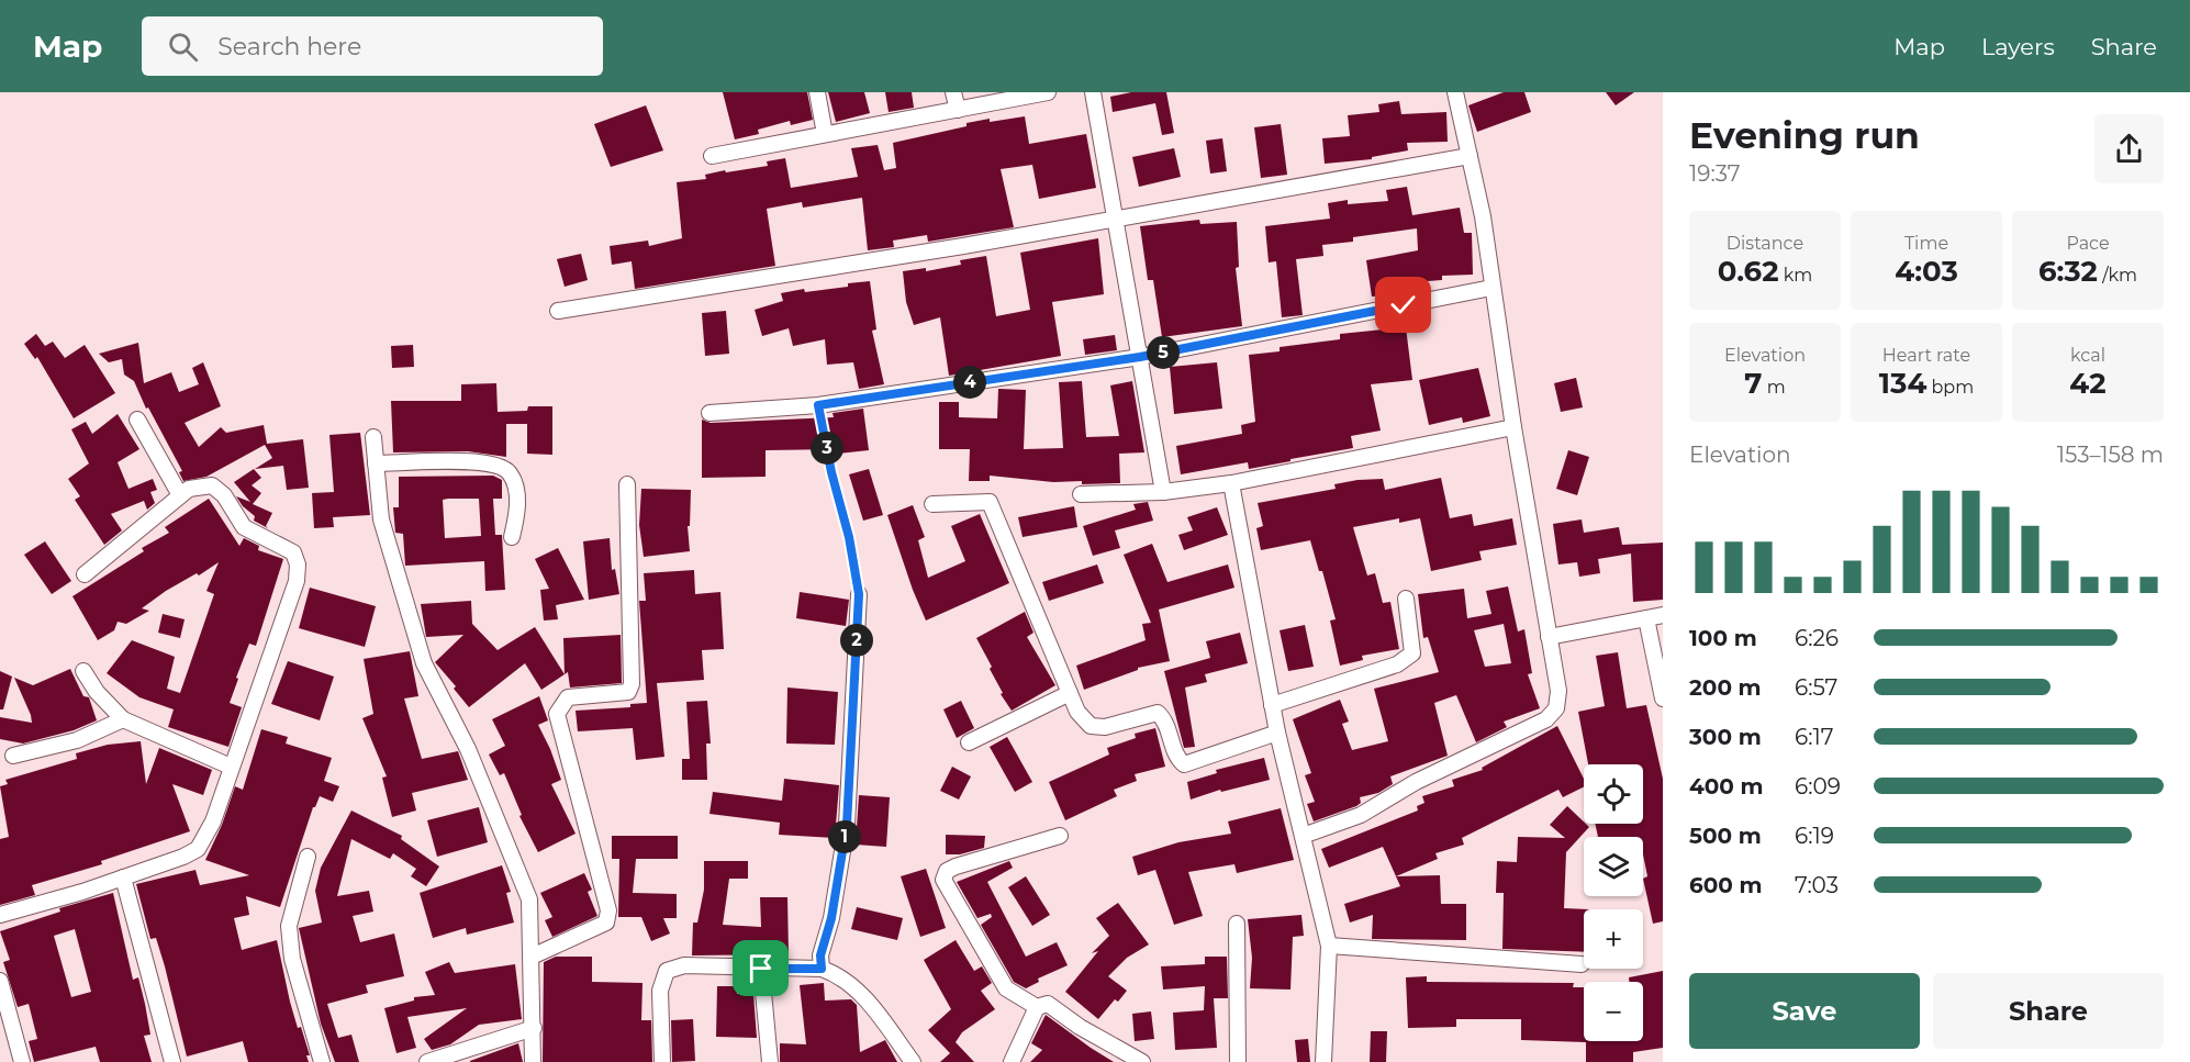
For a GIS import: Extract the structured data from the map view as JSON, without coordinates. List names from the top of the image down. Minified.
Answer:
{"page":{"header":"Map","search":"Search here","nav":["Map","Layers","Share"],"heading":["Evening run","19:37"],"stats":[["Distance","0.62 km"],["Time","4:03"],["Pace","6:32 /km"],["Elevation","7 m"],["Heart rate","134 bpm"],["kcal","42"]],"pins":["5","4","3","2","1"],"chart":["Elevation","153–158 m"],"list":[{"name":"100 m","note":"6:26"},{"name":"200 m","note":"6:57"},{"name":"300 m","note":"6:17"},{"name":"400 m","note":"6:09"},{"name":"500 m","note":"6:19"},{"name":"600 m","note":"7:03"}],"map_buttons":["+","−"],"buttons":["Save","Share"]}}
